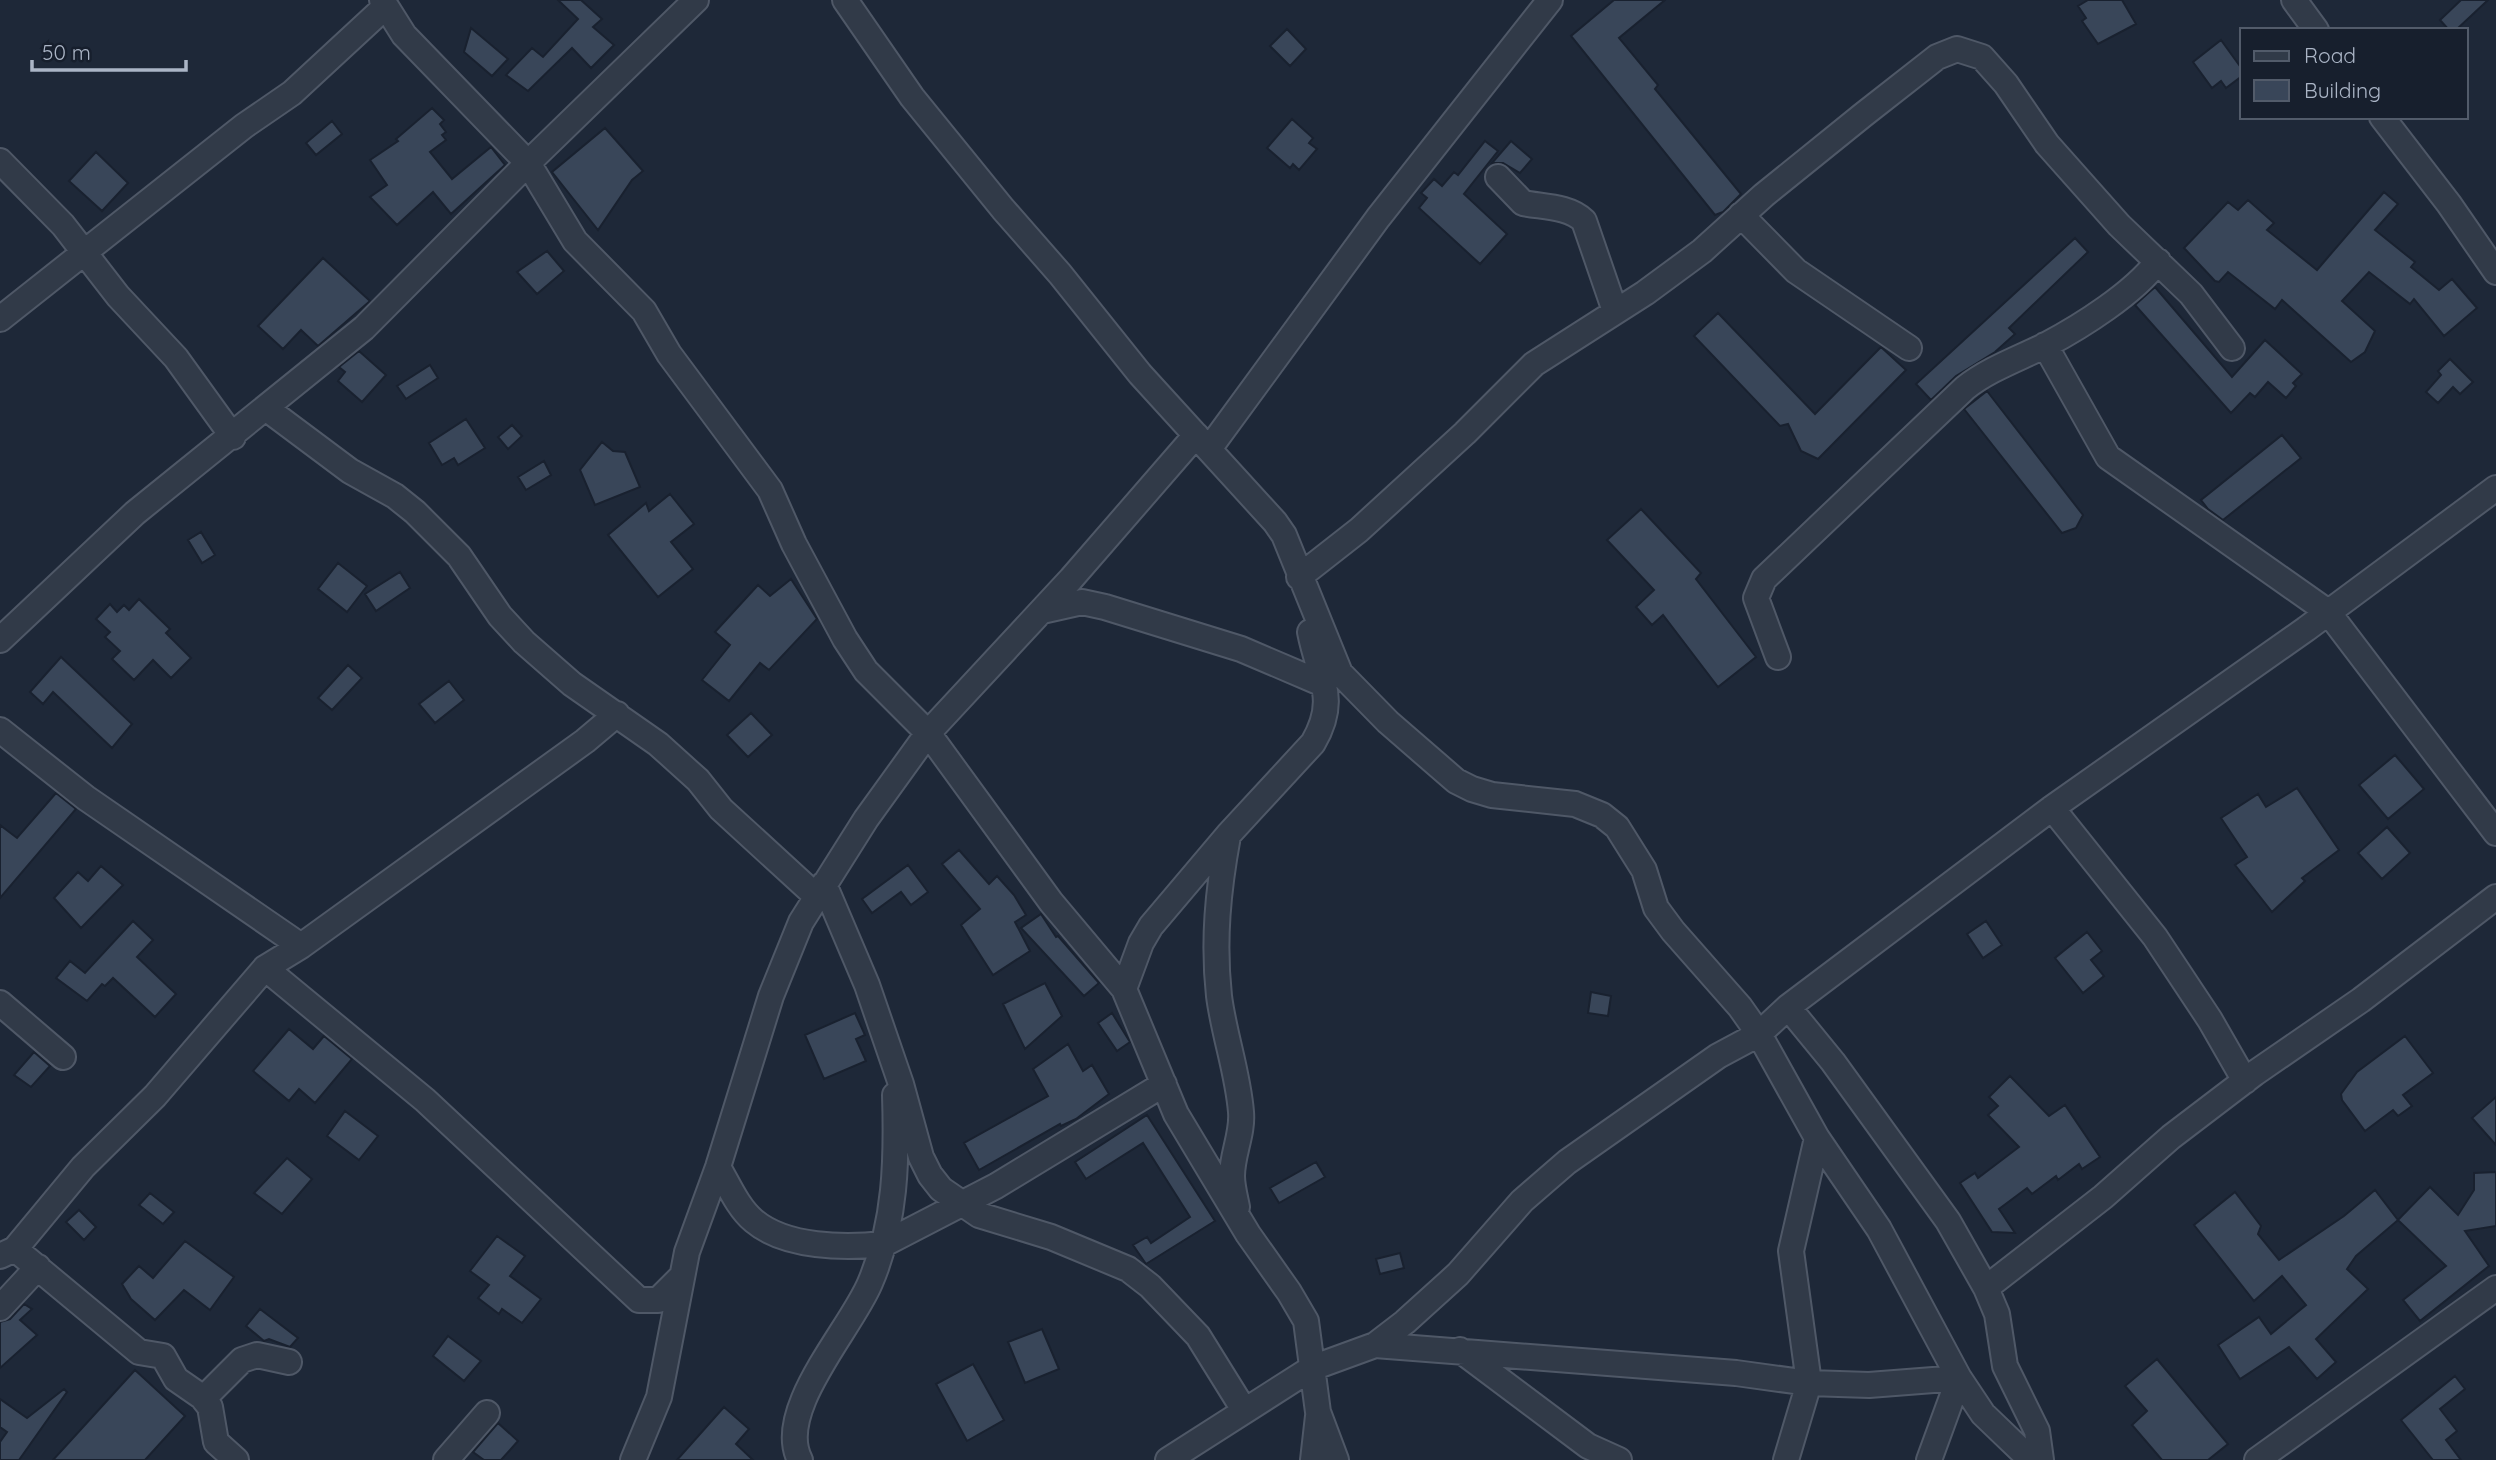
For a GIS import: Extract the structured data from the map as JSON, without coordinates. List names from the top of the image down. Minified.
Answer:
{"legend":["Road","Building"],"scale_bar":"50 m"}
